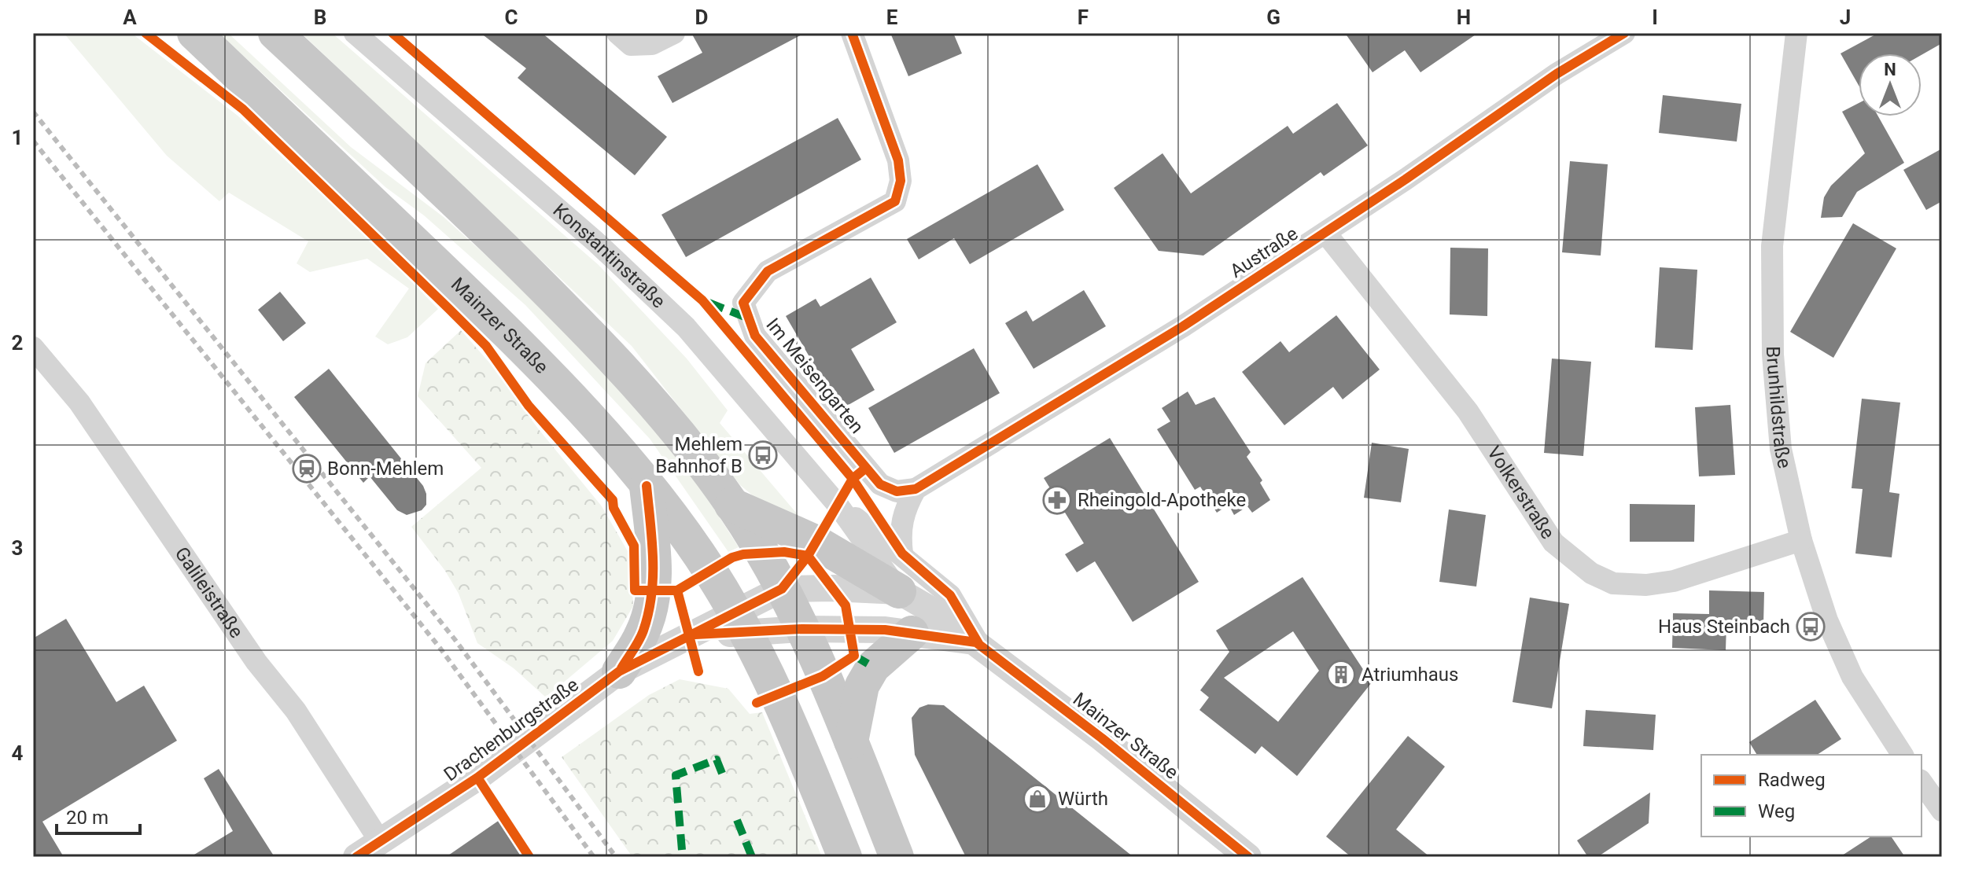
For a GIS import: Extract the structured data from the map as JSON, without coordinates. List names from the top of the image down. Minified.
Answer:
{"streets":{"main road":["Mainzer Straße"],"street":["Austraße","Konstantinstraße","Im Meisengarten","Brunhildstraße","Volkerstraße","Galileistraße","Drachenburgstraße"]},"crossings":[["Austraße","Im Meisengarten"],["Austraße","Volkerstraße"],["Konstantinstraße","Mainzer Straße"],["Mainzer Straße","Drachenburgstraße"],["Brunhildstraße","Volkerstraße"],["Galileistraße","Drachenburgstraße"]],"places":{"bus stop":["Mehlem Bahnhof B","Haus Steinbach"],"station":["Bonn-Mehlem"],"pharmacy":["Rheingold-Apotheke"],"building":["Atriumhaus"],"shop":["Würth"]},"legend":["Radweg","Weg"],"scale_bar":"20 m","north":"top","grid":{"columns":["A","B","C","D","E","F","G","H","I","J"],"rows":["1","2","3","4"]}}
